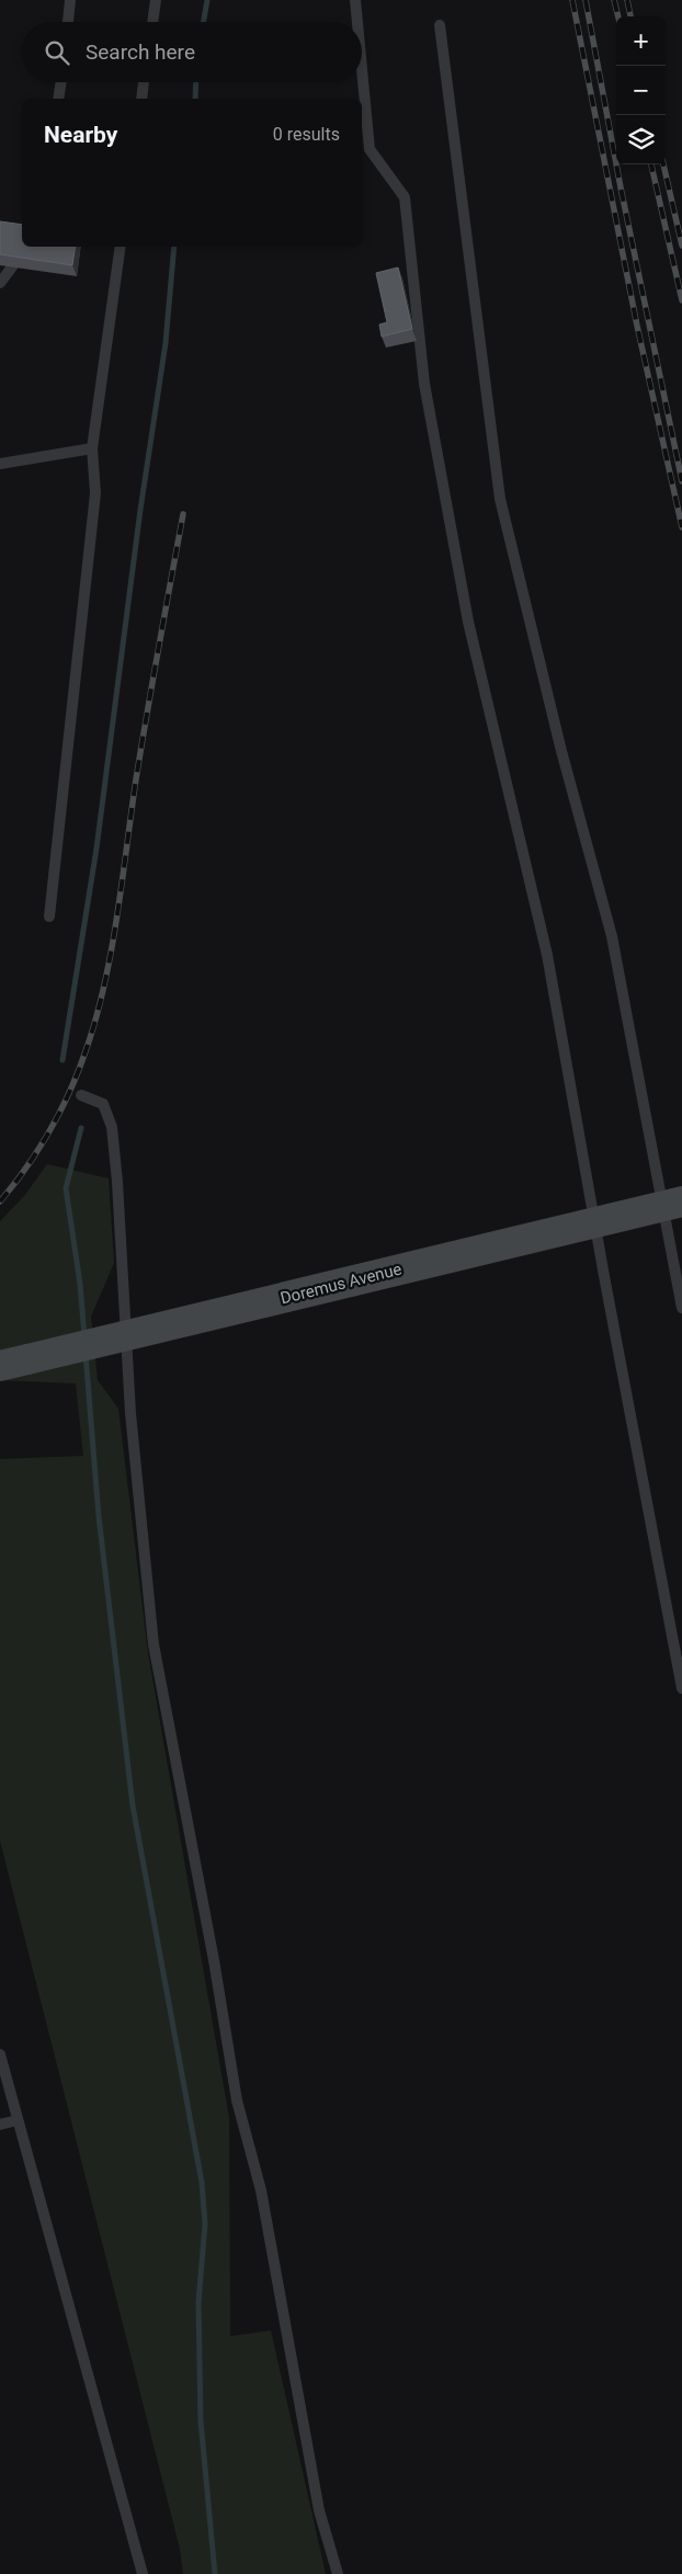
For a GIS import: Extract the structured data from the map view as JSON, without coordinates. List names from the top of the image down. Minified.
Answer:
{"streets":{"main road":["Doremus Avenue"]},"page":{"map_buttons":["+","−"],"search":"Search here","heading":["Nearby","0 results"]}}
